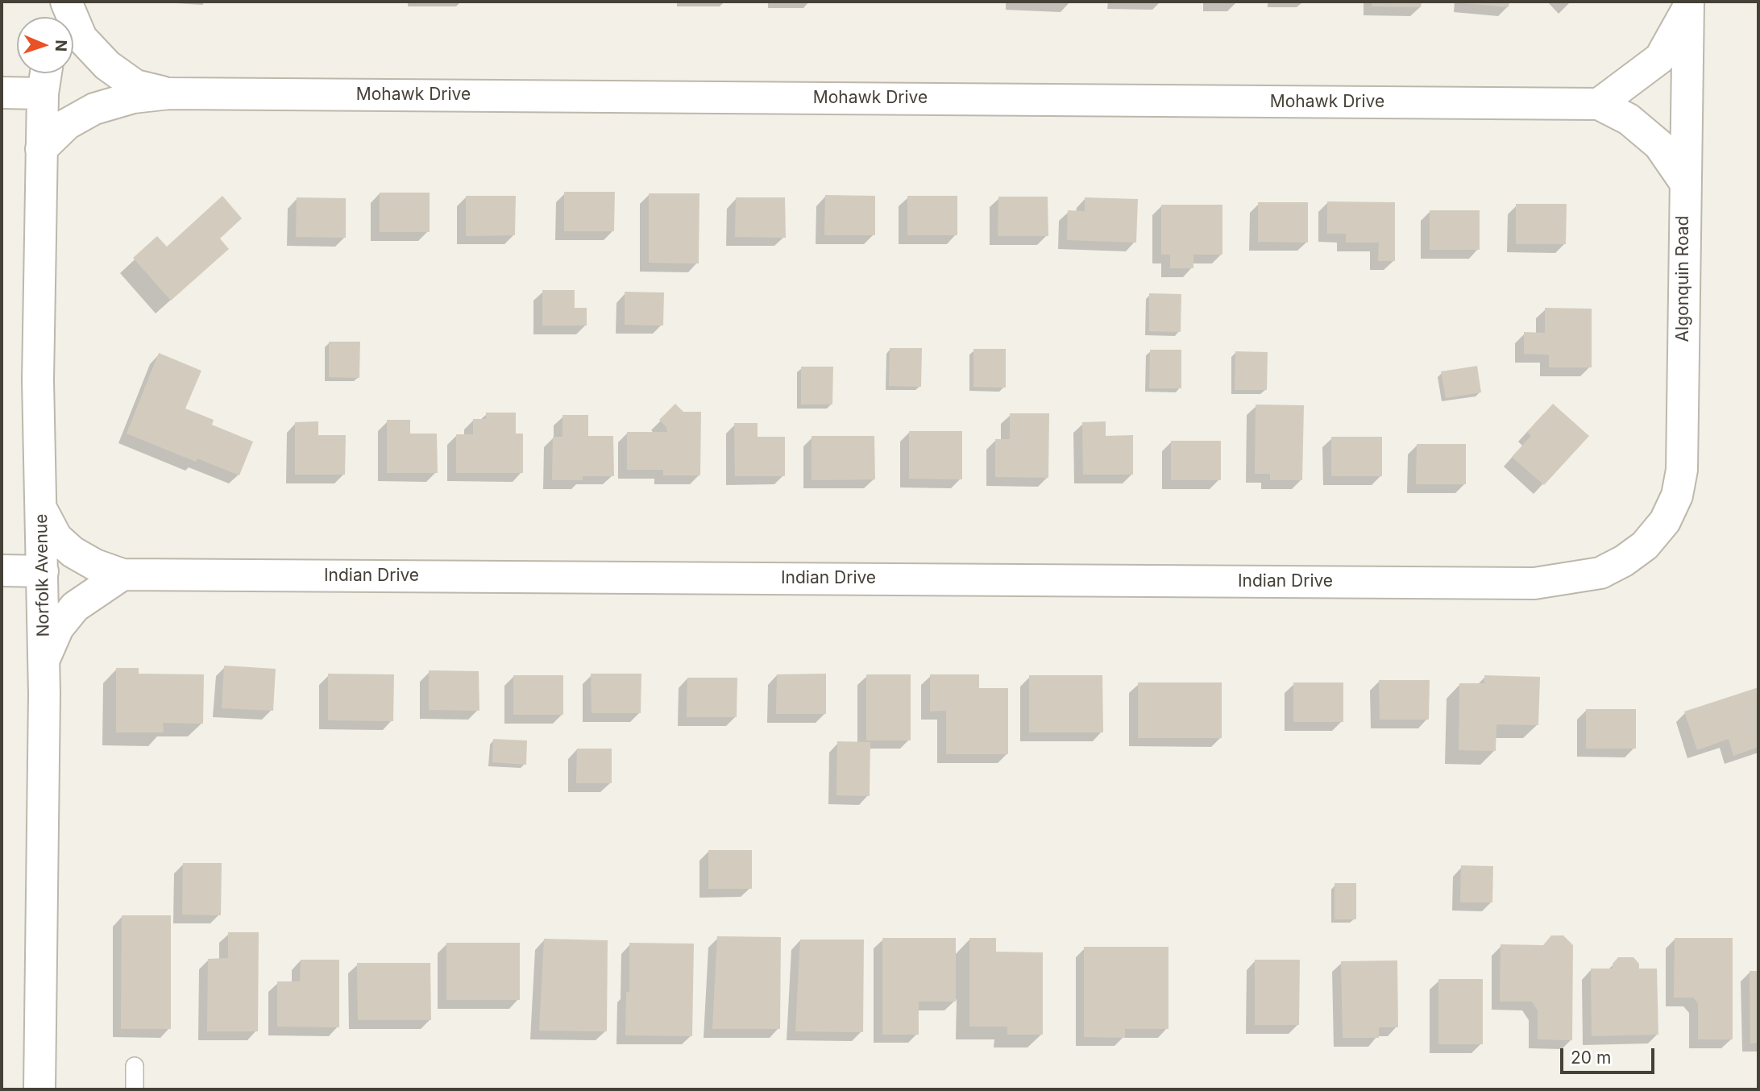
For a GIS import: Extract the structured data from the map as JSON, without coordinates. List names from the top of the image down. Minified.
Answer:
{"streets":{"street":["Mohawk Drive","Algonquin Road","Norfolk Avenue","Indian Drive"]},"crossings":[["Mohawk Drive","Algonquin Road"],["Mohawk Drive","Norfolk Avenue"],["Algonquin Road","Indian Drive"],["Norfolk Avenue","Indian Drive"]],"scale_bar":"20 m","north":"right"}
